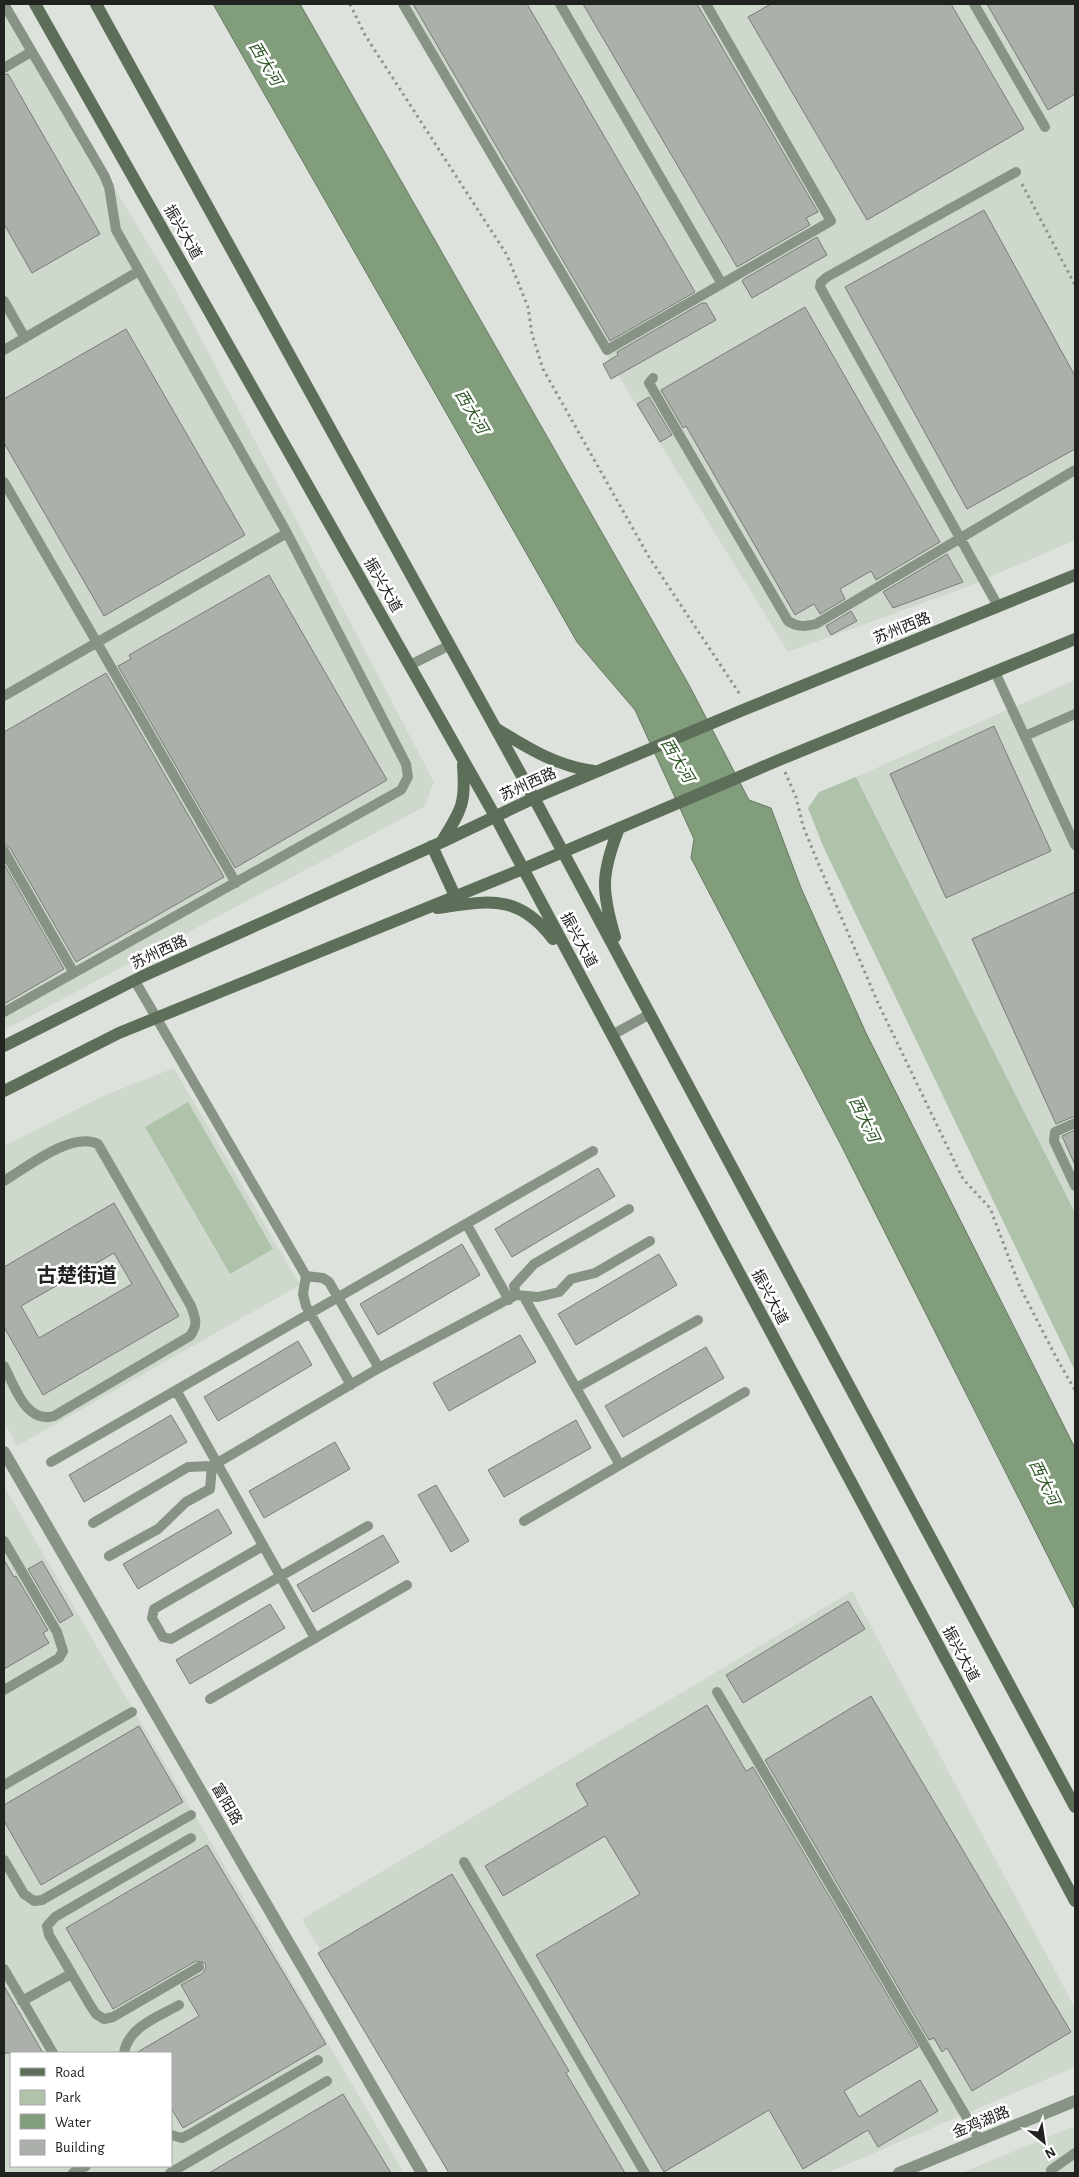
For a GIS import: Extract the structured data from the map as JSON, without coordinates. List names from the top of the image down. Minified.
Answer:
{"streets":{"main road":["振兴大道","苏州西路"],"street":["富阳路","金鸡湖路"]},"crossings":[["振兴大道","苏州西路"]],"districts":["古楚街道"],"water":["西大河"],"legend":["Road","Park","Water","Building"],"north":"bottom right"}
